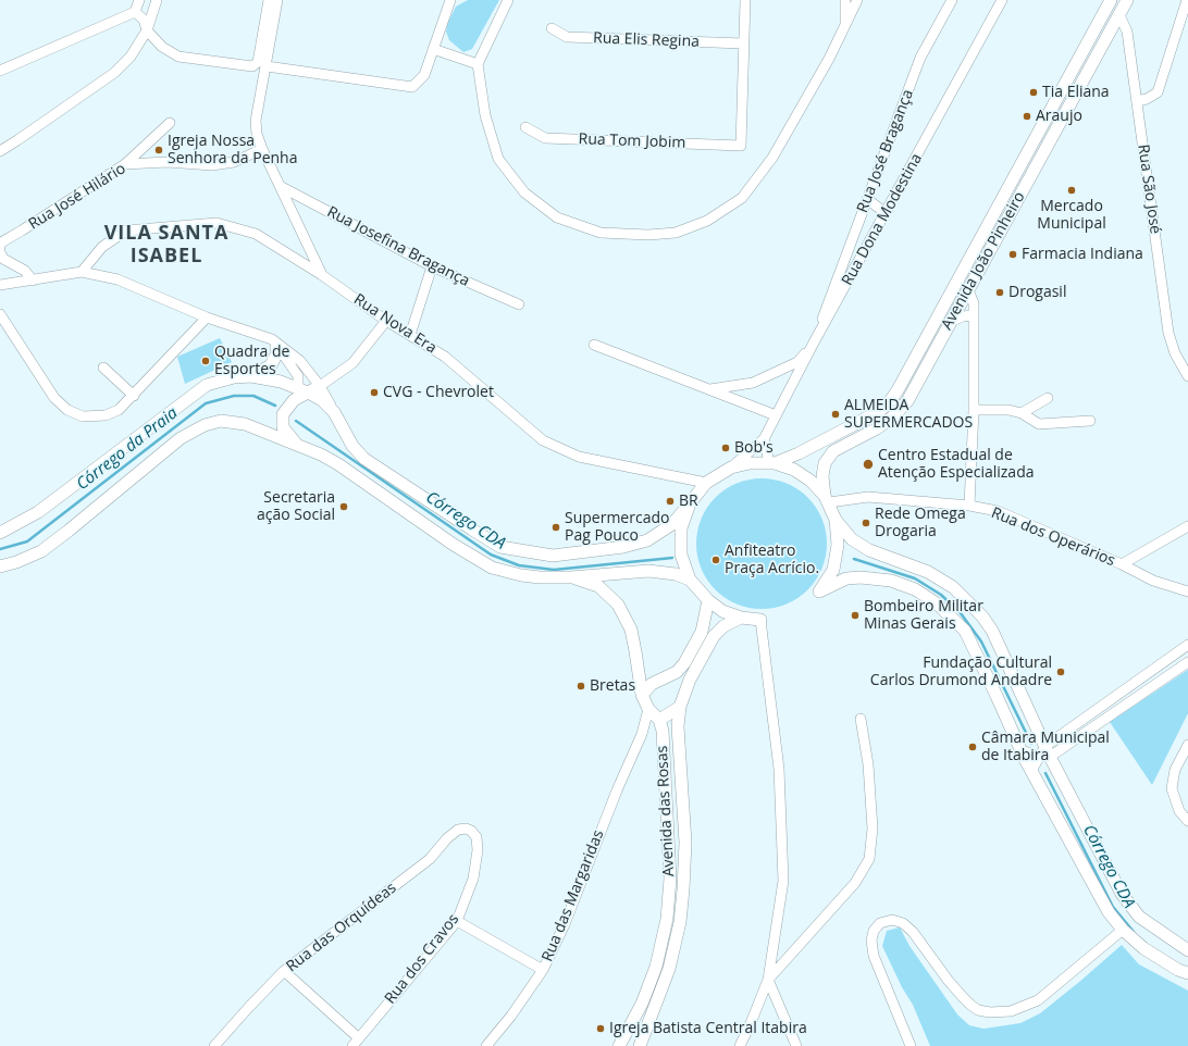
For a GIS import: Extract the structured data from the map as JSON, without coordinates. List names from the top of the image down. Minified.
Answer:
{"streets":{"main road":["Rua São José","Avenida João Pinheiro","Avenida das Rosas"],"street":["Rua Elis Regina","Rua Tom Jobim","Rua José Bragança","Rua José Hilário","Rua Dona Modestina","Rua Josefina Bragança","Rua Nova Era","Rua dos Operários","Rua das Margaridas","Rua das Orquídeas","Rua dos Cravos"]},"crossings":[["Rua Elis Regina","Rua Tom Jobim"],["Rua José Bragança","Rua Dona Modestina"],["Rua São José","Avenida João Pinheiro"],["Avenida João Pinheiro","Rua dos Operários"],["Avenida das Rosas","Rua das Margaridas"],["Rua das Orquídeas","Rua dos Cravos"]],"districts":["VILA SANTA ISABEL"],"water":["Córrego da Praia","Córrego CDA"],"places":["Tia Eliana","Araujo","Igreja Nossa Senhora da Penha","Mercado Municipal","Farmacia Indiana","Drogasil","Quadra de Esportes","CVG - Chevrolet","ALMEIDA SUPERMERCADOS","Bob's","Centro Estadual de Atenção Especializada","BR","Secretaria ação Social","Rede Omega Drogaria","Supermercado Pag Pouco","Anfiteatro Praça Acrício.","Bombeiro Militar Minas Gerais","Fundação Cultural Carlos Drumond Andadre","Bretas","Câmara Municipal de Itabira","Igreja Batista Central Itabira"]}
